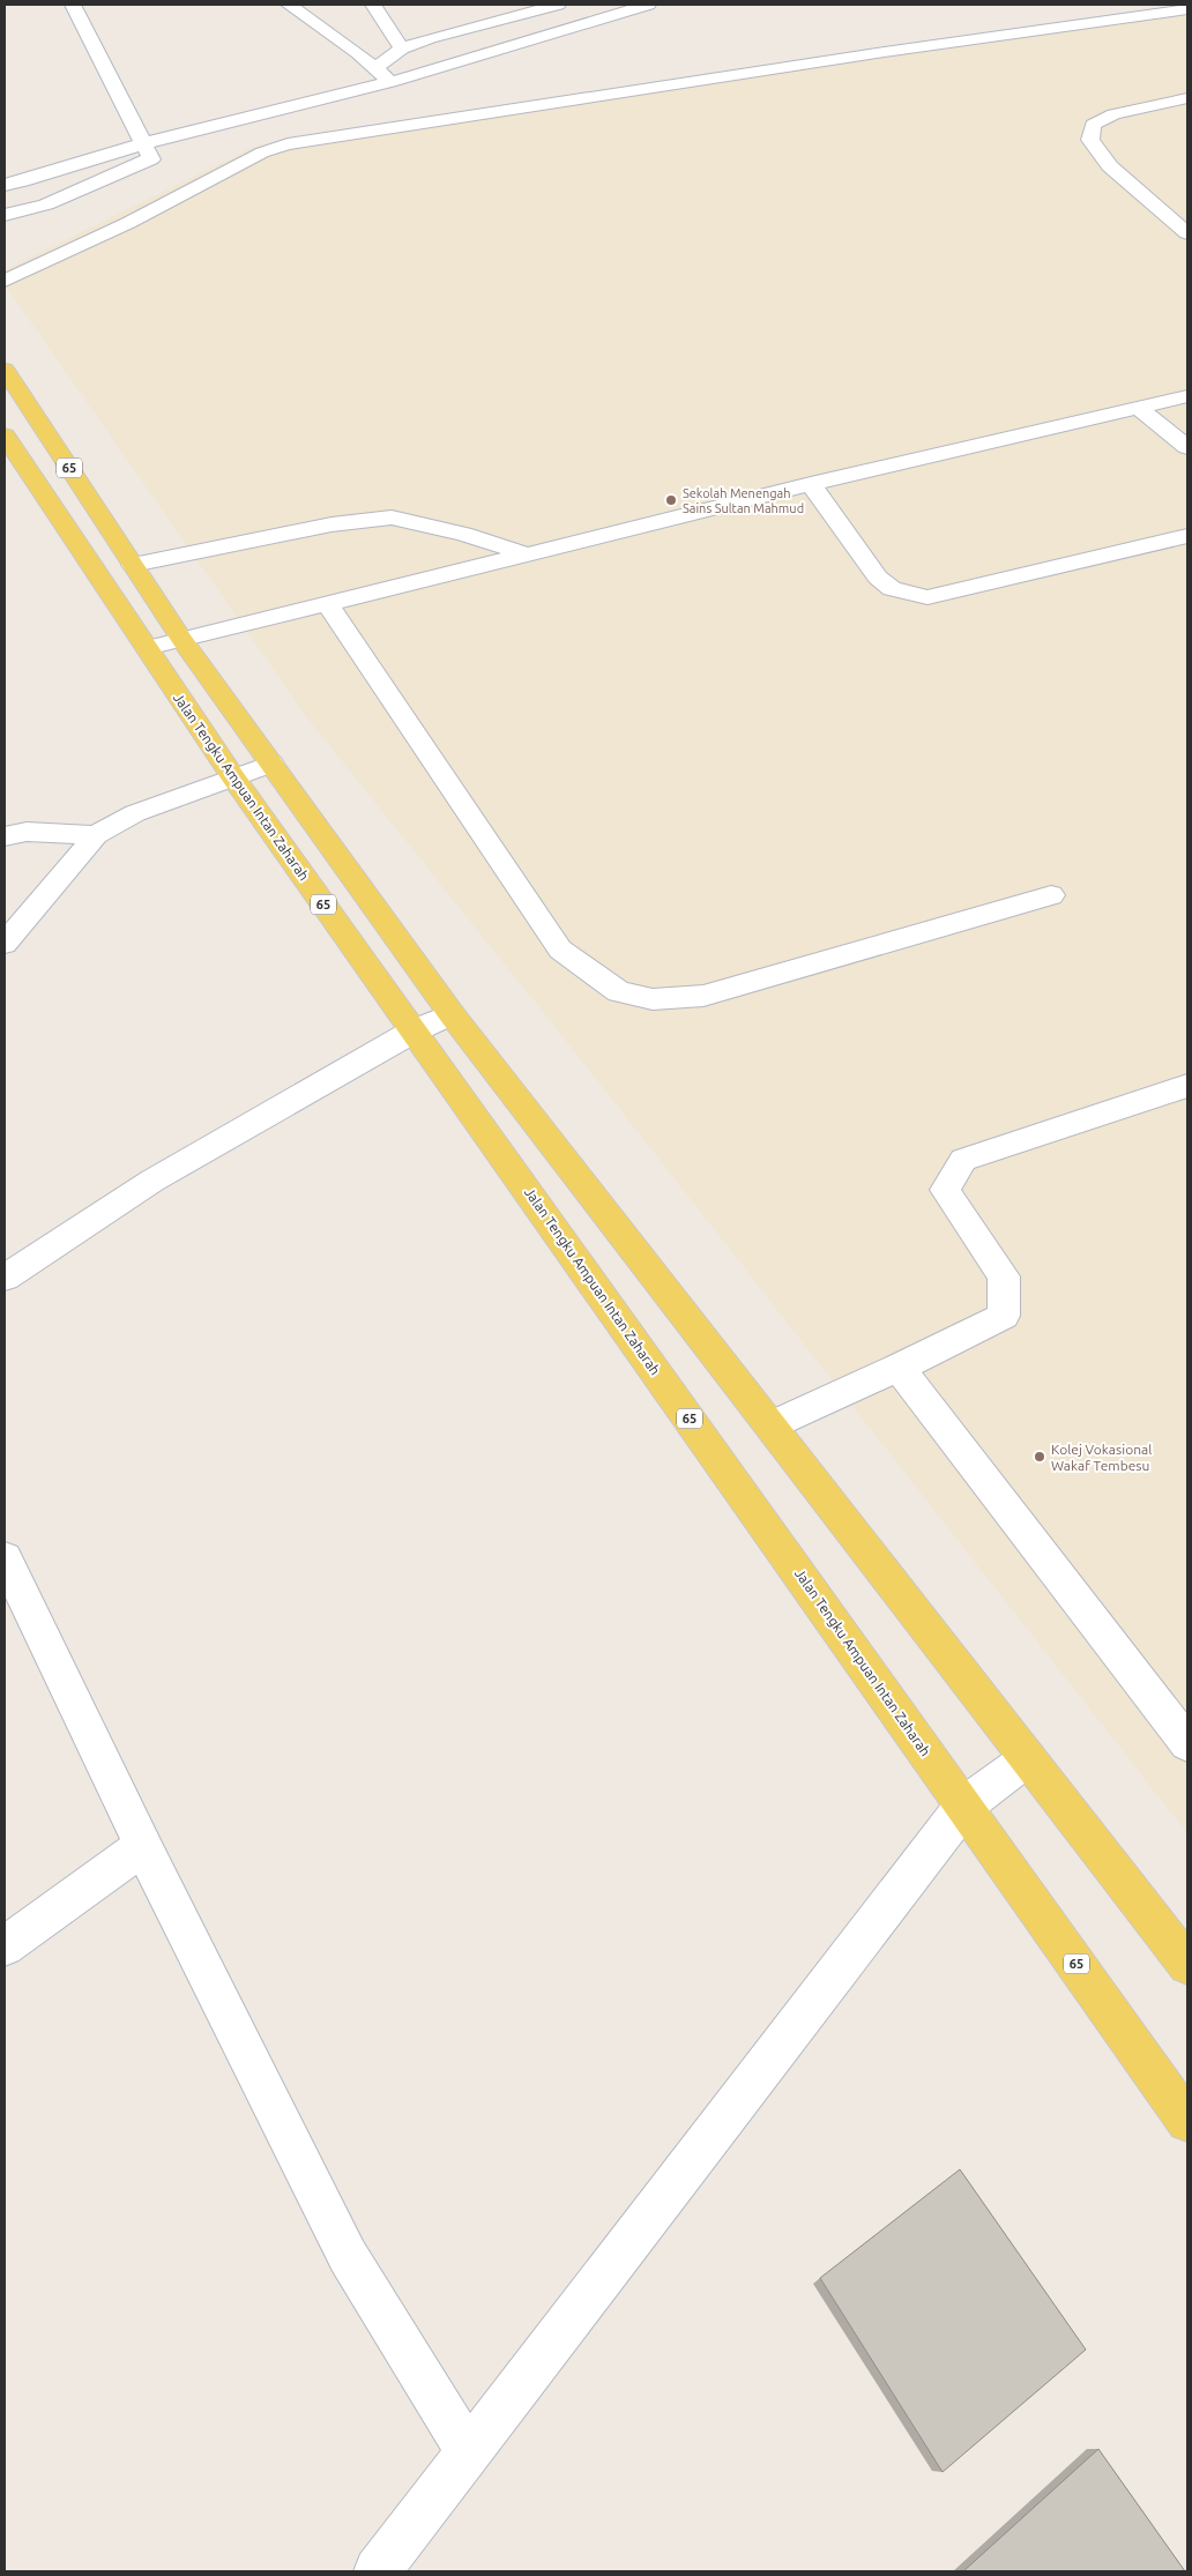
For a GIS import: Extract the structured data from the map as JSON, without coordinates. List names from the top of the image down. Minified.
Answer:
{"streets":{"main road":["65","Jalan Tengku Ampuan Intan Zaharah"]},"places":["Sekolah Menengah Sains Sultan Mahmud","Kolej Vokasional Wakaf Tembesu"]}
